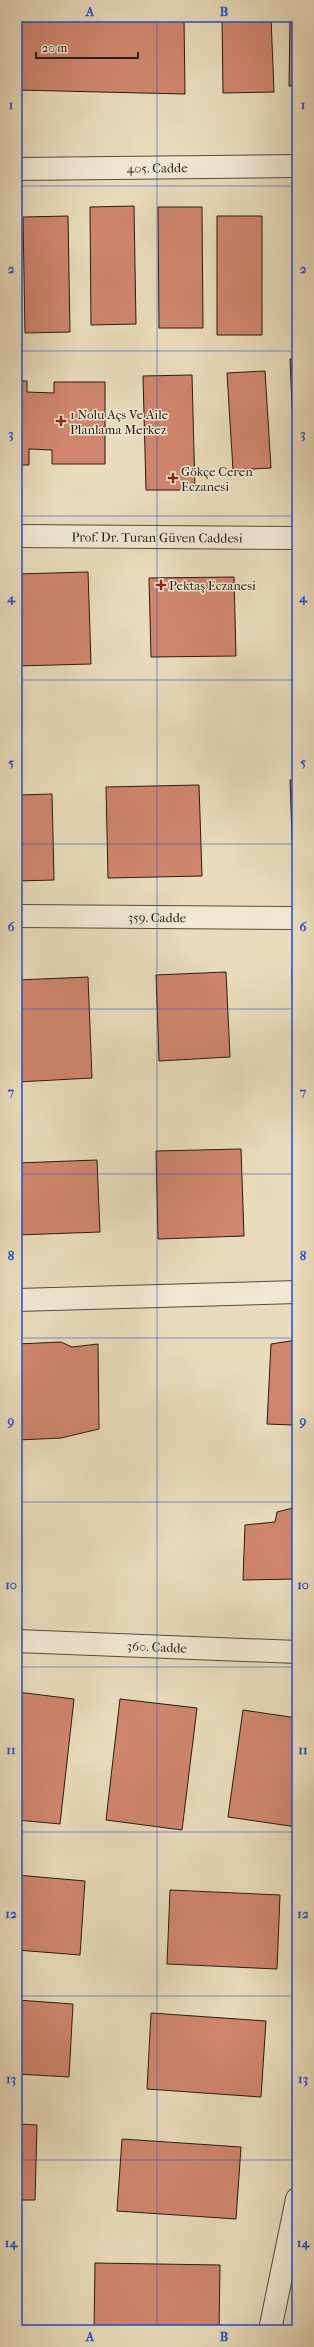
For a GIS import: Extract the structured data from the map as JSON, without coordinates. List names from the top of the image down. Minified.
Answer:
{"streets":{"street":["405. Cadde","Prof. Dr. Turan Güven Caddesi","359. Cadde","360. Cadde"]},"places":{"health":["1 Nolu Açs Ve Aile Planlama Merkez","Gökçe Ceren Eczanesi","Pektaş Eczanesi"]},"scale_bar":"20 m","grid":{"columns":["A","B"],"rows":["1","2","3","4","5","6","7","8","9","10","11","12","13","14"]}}
